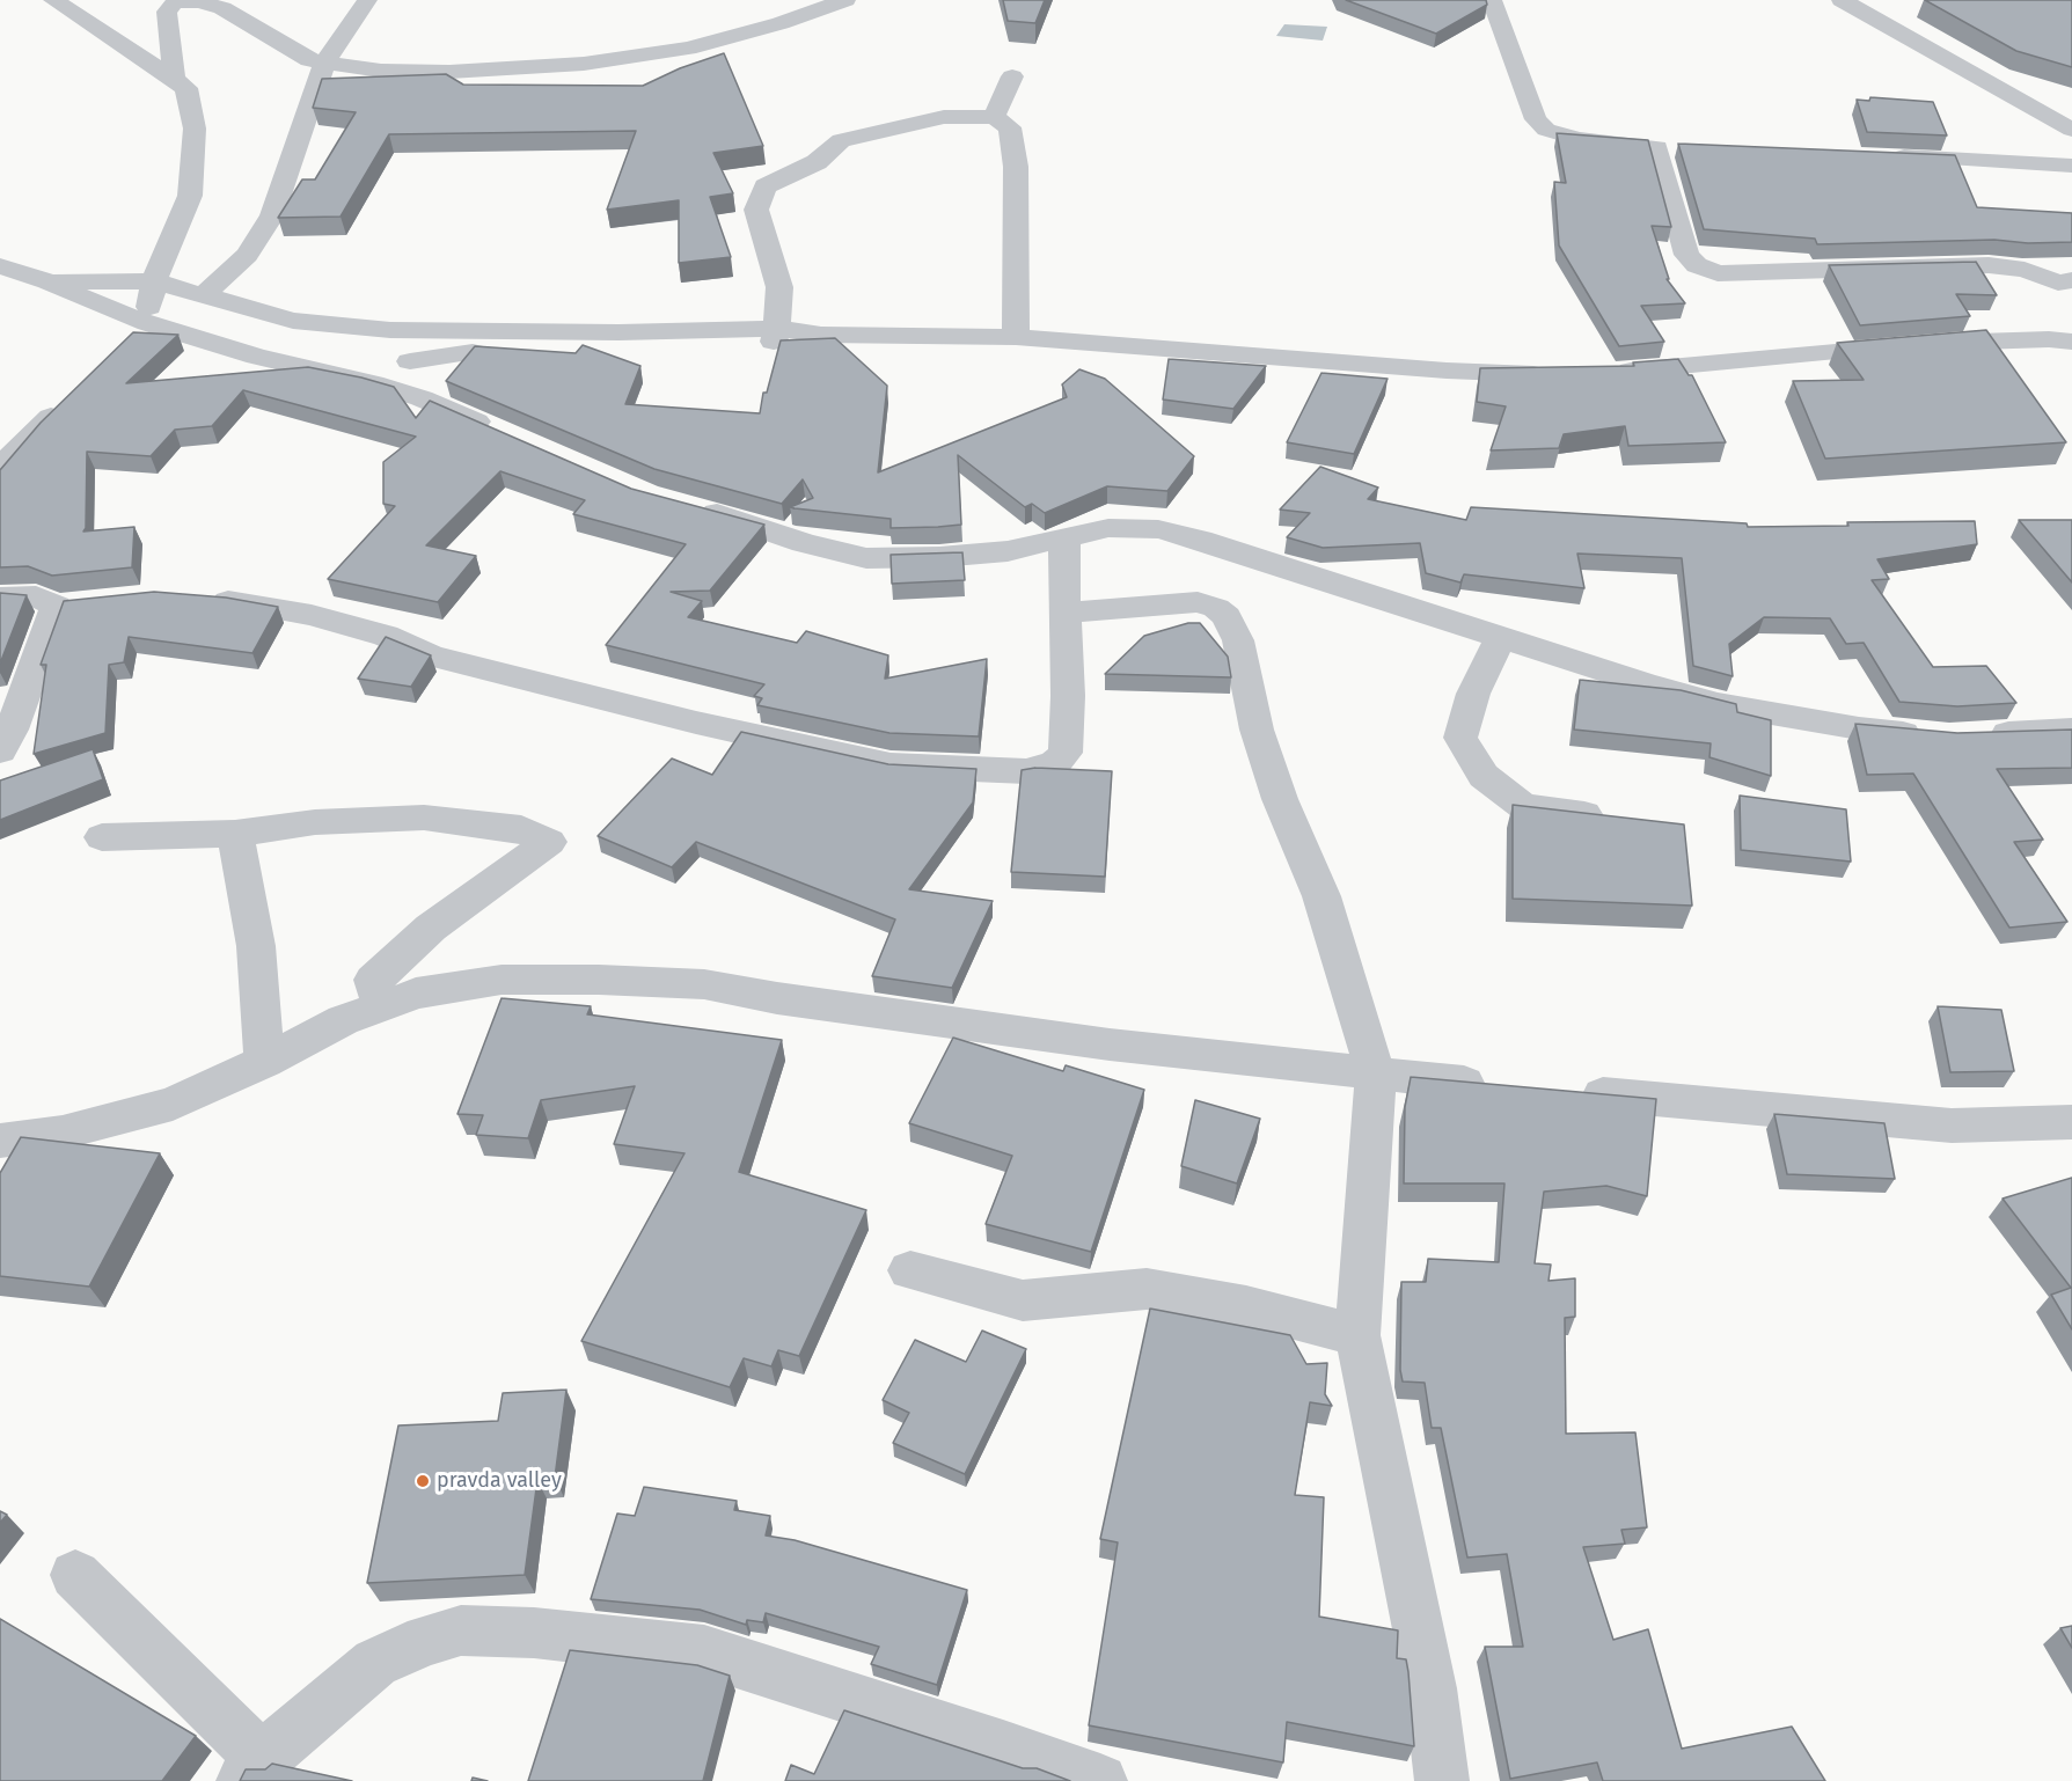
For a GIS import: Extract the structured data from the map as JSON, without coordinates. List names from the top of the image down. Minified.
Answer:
{"places":["pravda valley"]}
